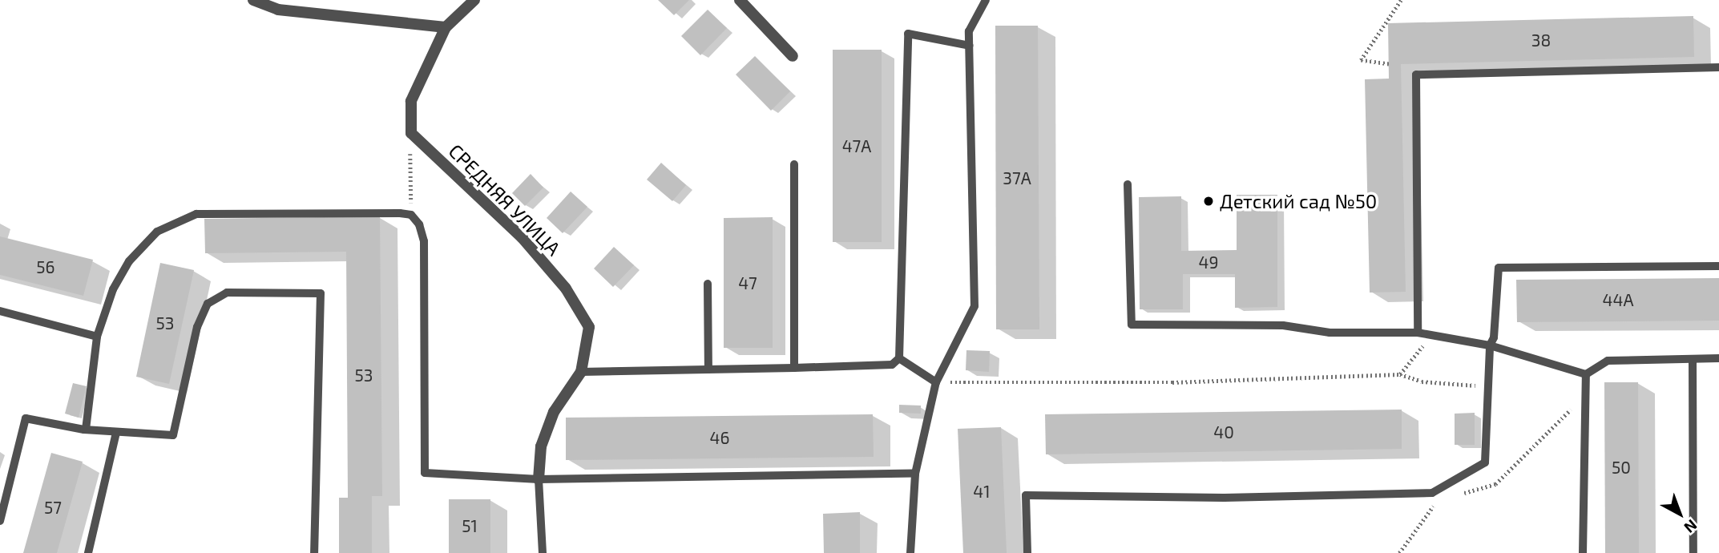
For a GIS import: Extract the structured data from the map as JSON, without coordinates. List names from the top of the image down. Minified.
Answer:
{"streets":{"street":["СРЕДНЯЯ УЛИЦА"]},"places":["Детский сад №50"],"house_numbers":["38","47А","37А","49","56","47","44А","53","53","40","46","50","41","57","51"],"north":"bottom right"}
